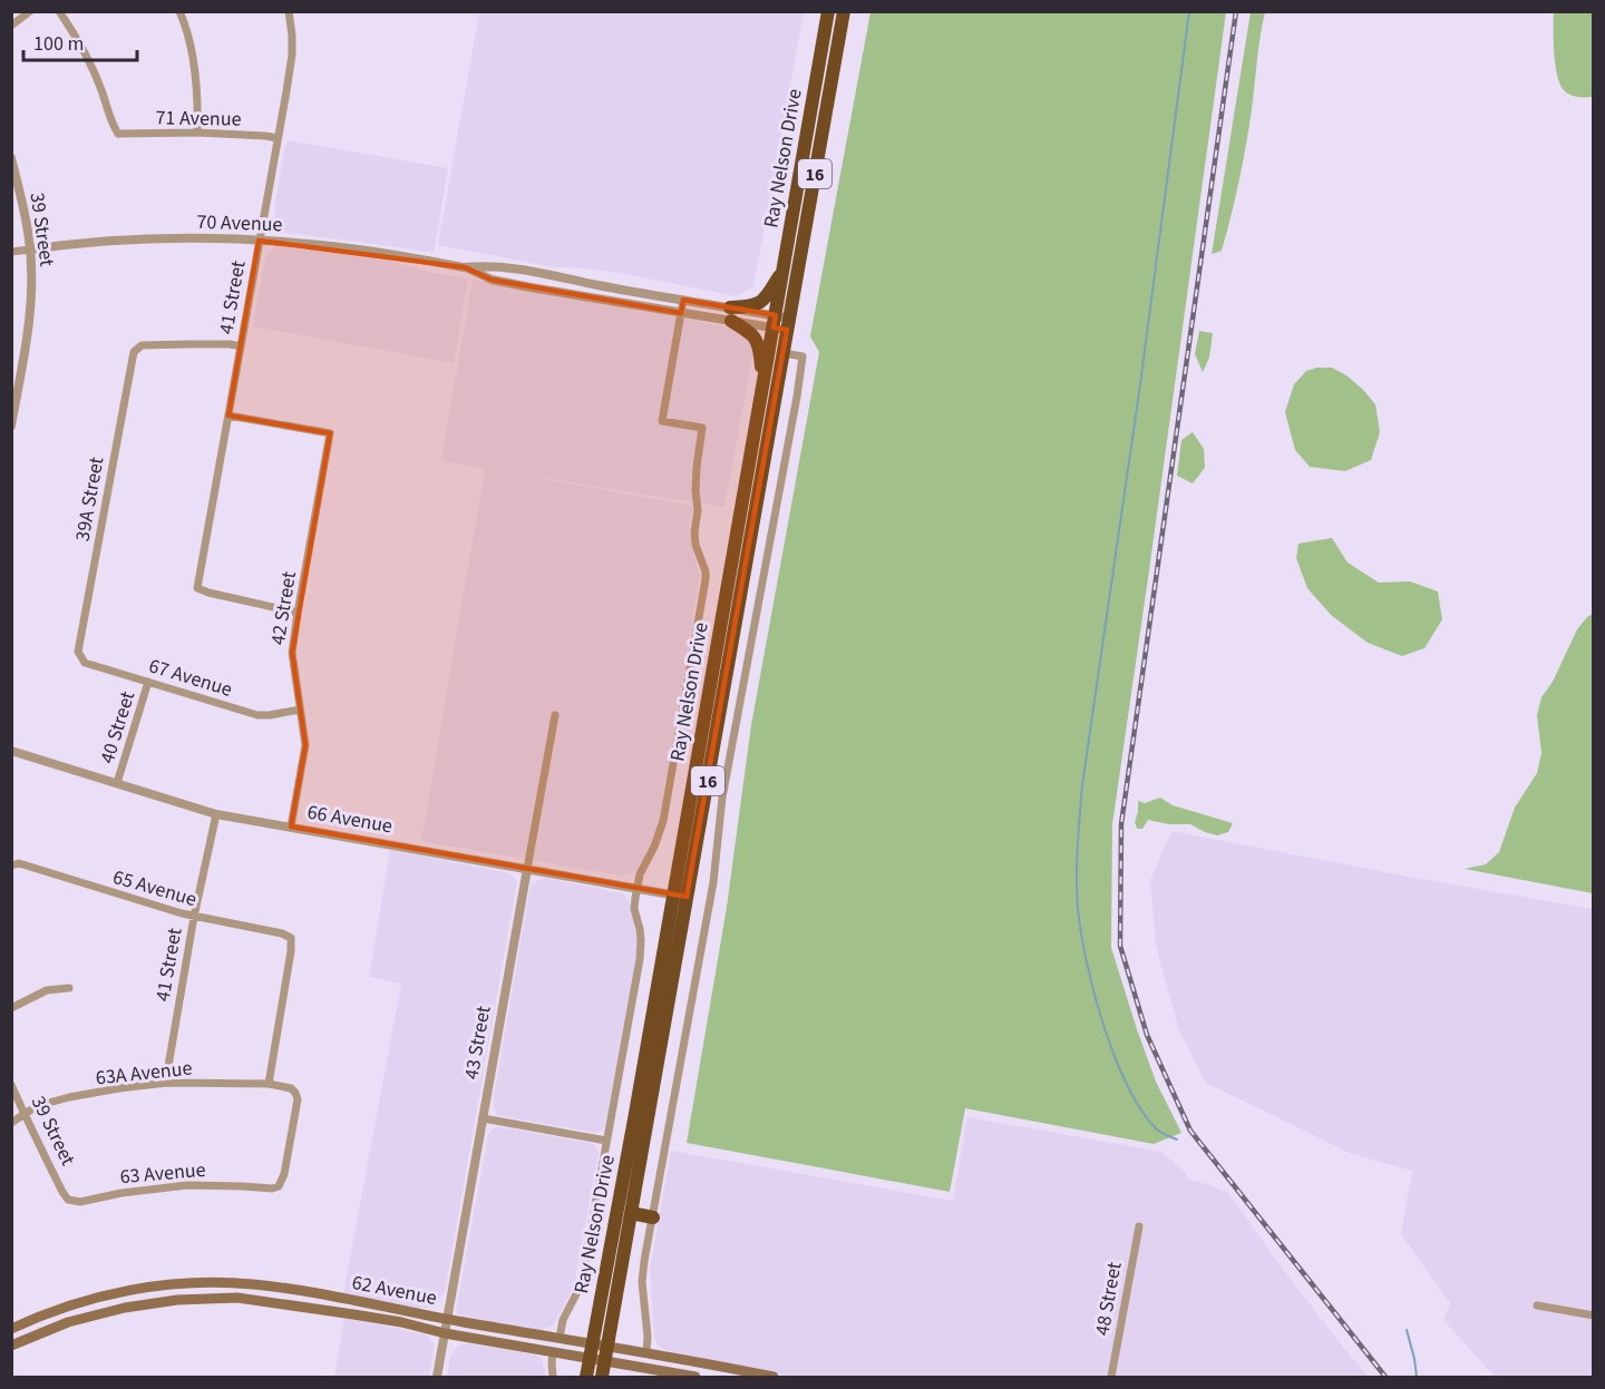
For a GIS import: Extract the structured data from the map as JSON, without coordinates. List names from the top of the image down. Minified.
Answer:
{"streets":{"highway":["Ray Nelson Drive","16"],"main road":["62 Avenue"],"street":["71 Avenue","70 Avenue","39 Street","41 Street","39A Street","42 Street","67 Avenue","40 Street","66 Avenue","65 Avenue","43 Street","63A Avenue","63 Avenue","48 Street"]},"crossings":[["71 Avenue","41 Street"],["Ray Nelson Drive","70 Avenue"],["Ray Nelson Drive","66 Avenue"],["Ray Nelson Drive","62 Avenue"],["70 Avenue","39 Street"],["70 Avenue","41 Street"],["39 Street","63A Avenue"],["39 Street","63 Avenue"],["41 Street","39A Street"],["41 Street","42 Street"],["41 Street","66 Avenue"],["41 Street","65 Avenue"],["41 Street","63A Avenue"],["39A Street","67 Avenue"],["42 Street","67 Avenue"],["42 Street","66 Avenue"],["67 Avenue","40 Street"],["40 Street","66 Avenue"],["66 Avenue","43 Street"],["65 Avenue","63A Avenue"],["65 Avenue","63 Avenue"],["43 Street","62 Avenue"],["63A Avenue","63 Avenue"]],"scale_bar":"100 m"}
